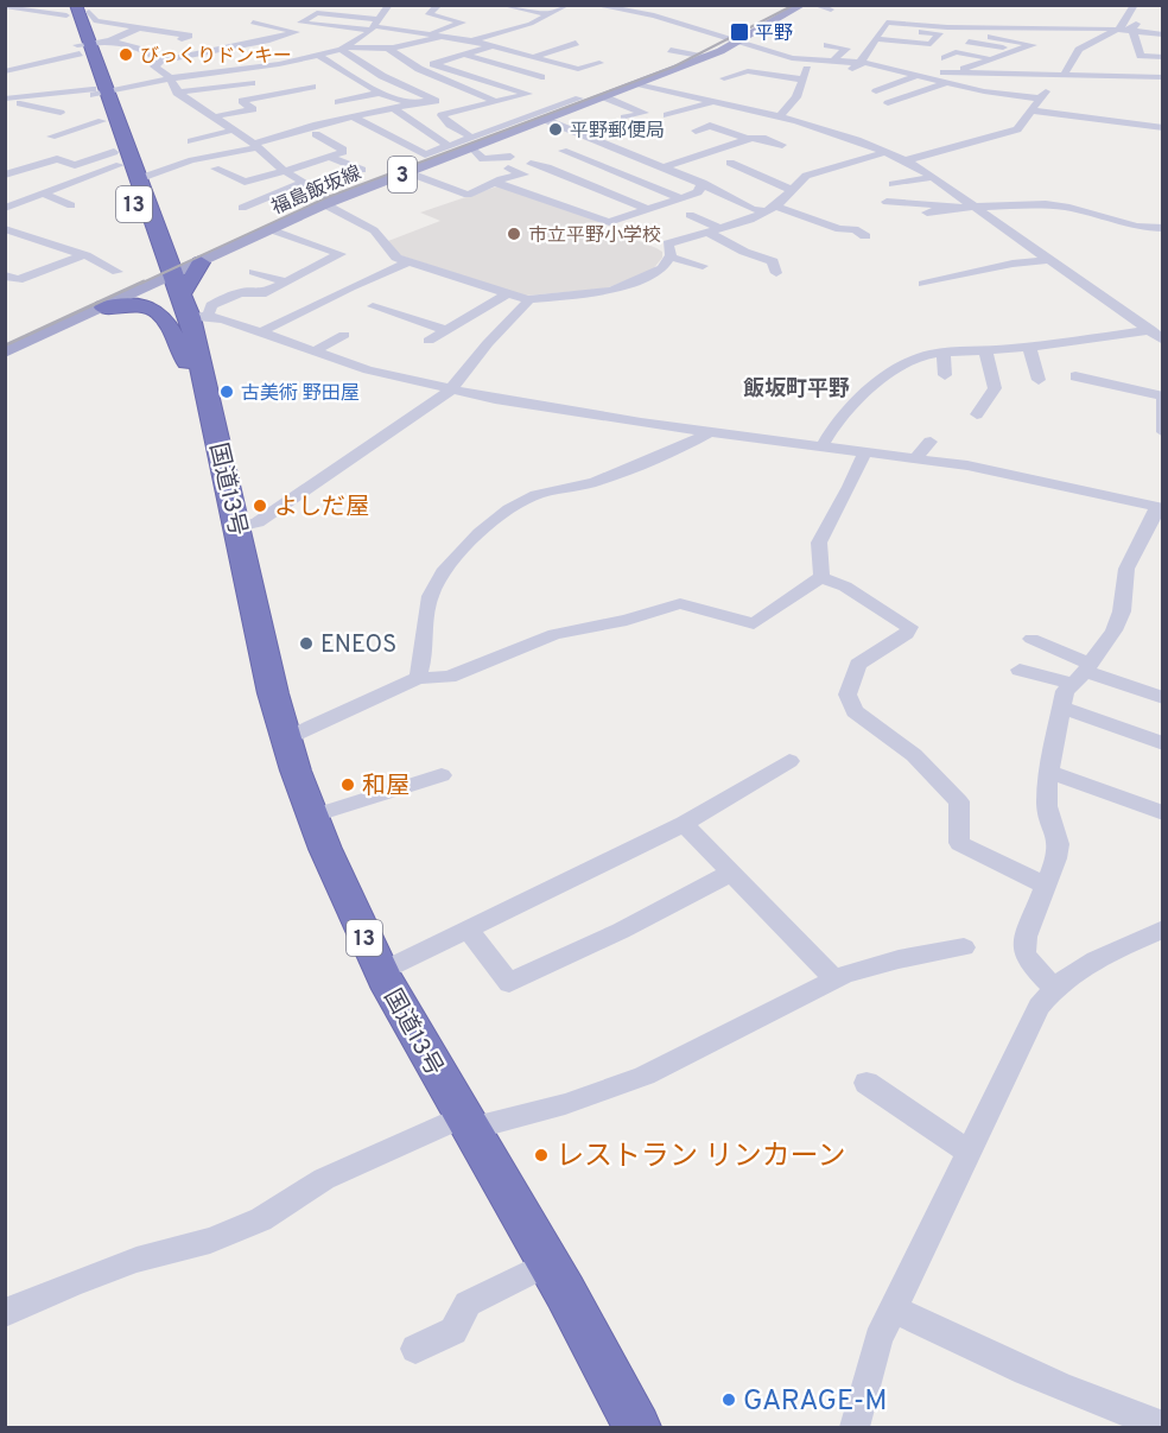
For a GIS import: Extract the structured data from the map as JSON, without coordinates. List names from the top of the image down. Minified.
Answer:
{"streets":{"highway":["13","国道13号"],"main road":["3","福島飯坂線"]},"districts":["飯坂町平野"],"places":{"transit":["平野"],"other":["びっくりドンキー","平野郵便局","市立平野小学校","古美術 野田屋","よしだ屋","ENEOS","和屋","レストラン リンカーン","GARAGE-M"]}}
